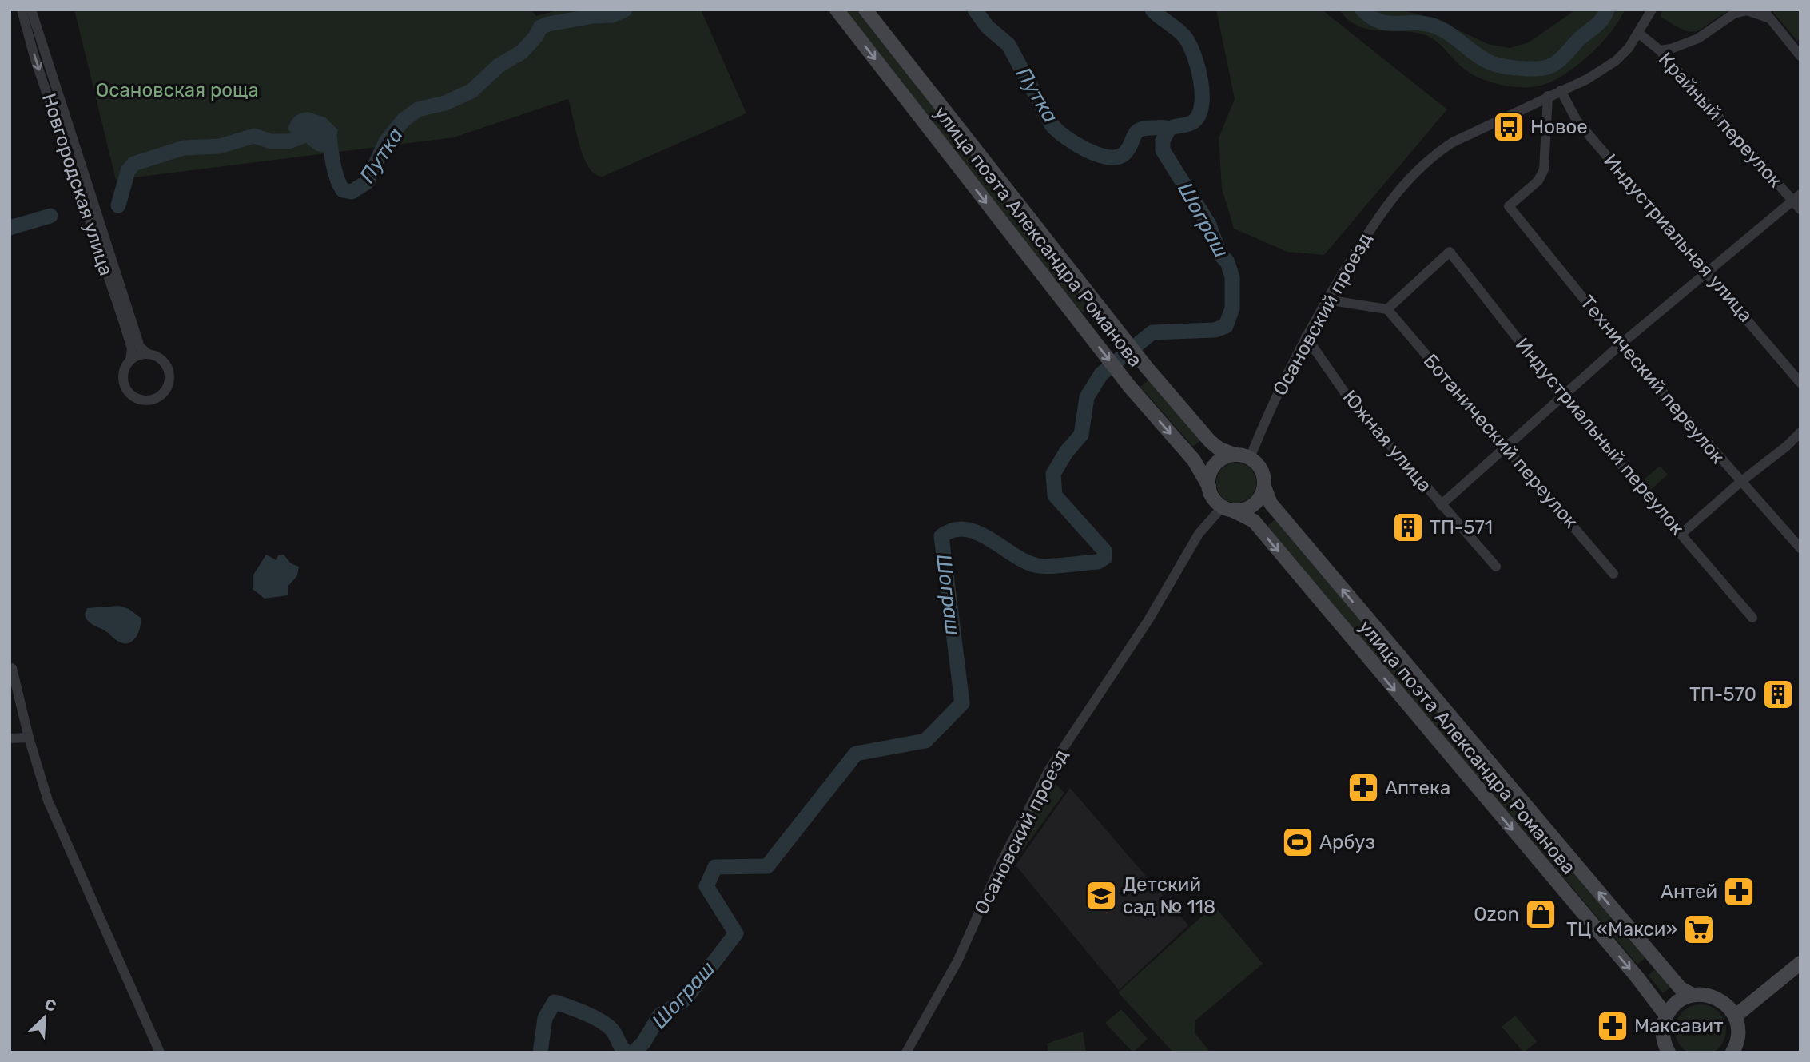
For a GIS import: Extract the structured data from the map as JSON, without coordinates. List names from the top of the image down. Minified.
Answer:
{"streets":{"main road":["улица поэта Александра Романова"],"street":["Крайный переулок","Новгородская улица","Индустриальная улица","Осановский проезд","Технический переулок","Индустриальный переулок","Южная улица","Ботанический переулок"]},"crossings":[["Крайный переулок","Осановский проезд"],["улица поэта Александра Романова","Осановский проезд"],["Индустриальная улица","Осановский проезд"],["Осановский проезд","Технический переулок"],["Осановский проезд","Южная улица"],["Индустриальный переулок","Ботанический переулок"]],"water":["Путка","Шограш"],"parks":["Осановская роща"],"places":{"bus stop":["Новое"],"building":["ТП-571","ТП-570"],"pharmacy":["Аптека","Антей","Максавит"],"sports":["Арбуз"],"school or university":["Детский сад № 118"],"shop":["Ozon"],"supermarket":["ТЦ «Макси»"]},"north":"top right"}
